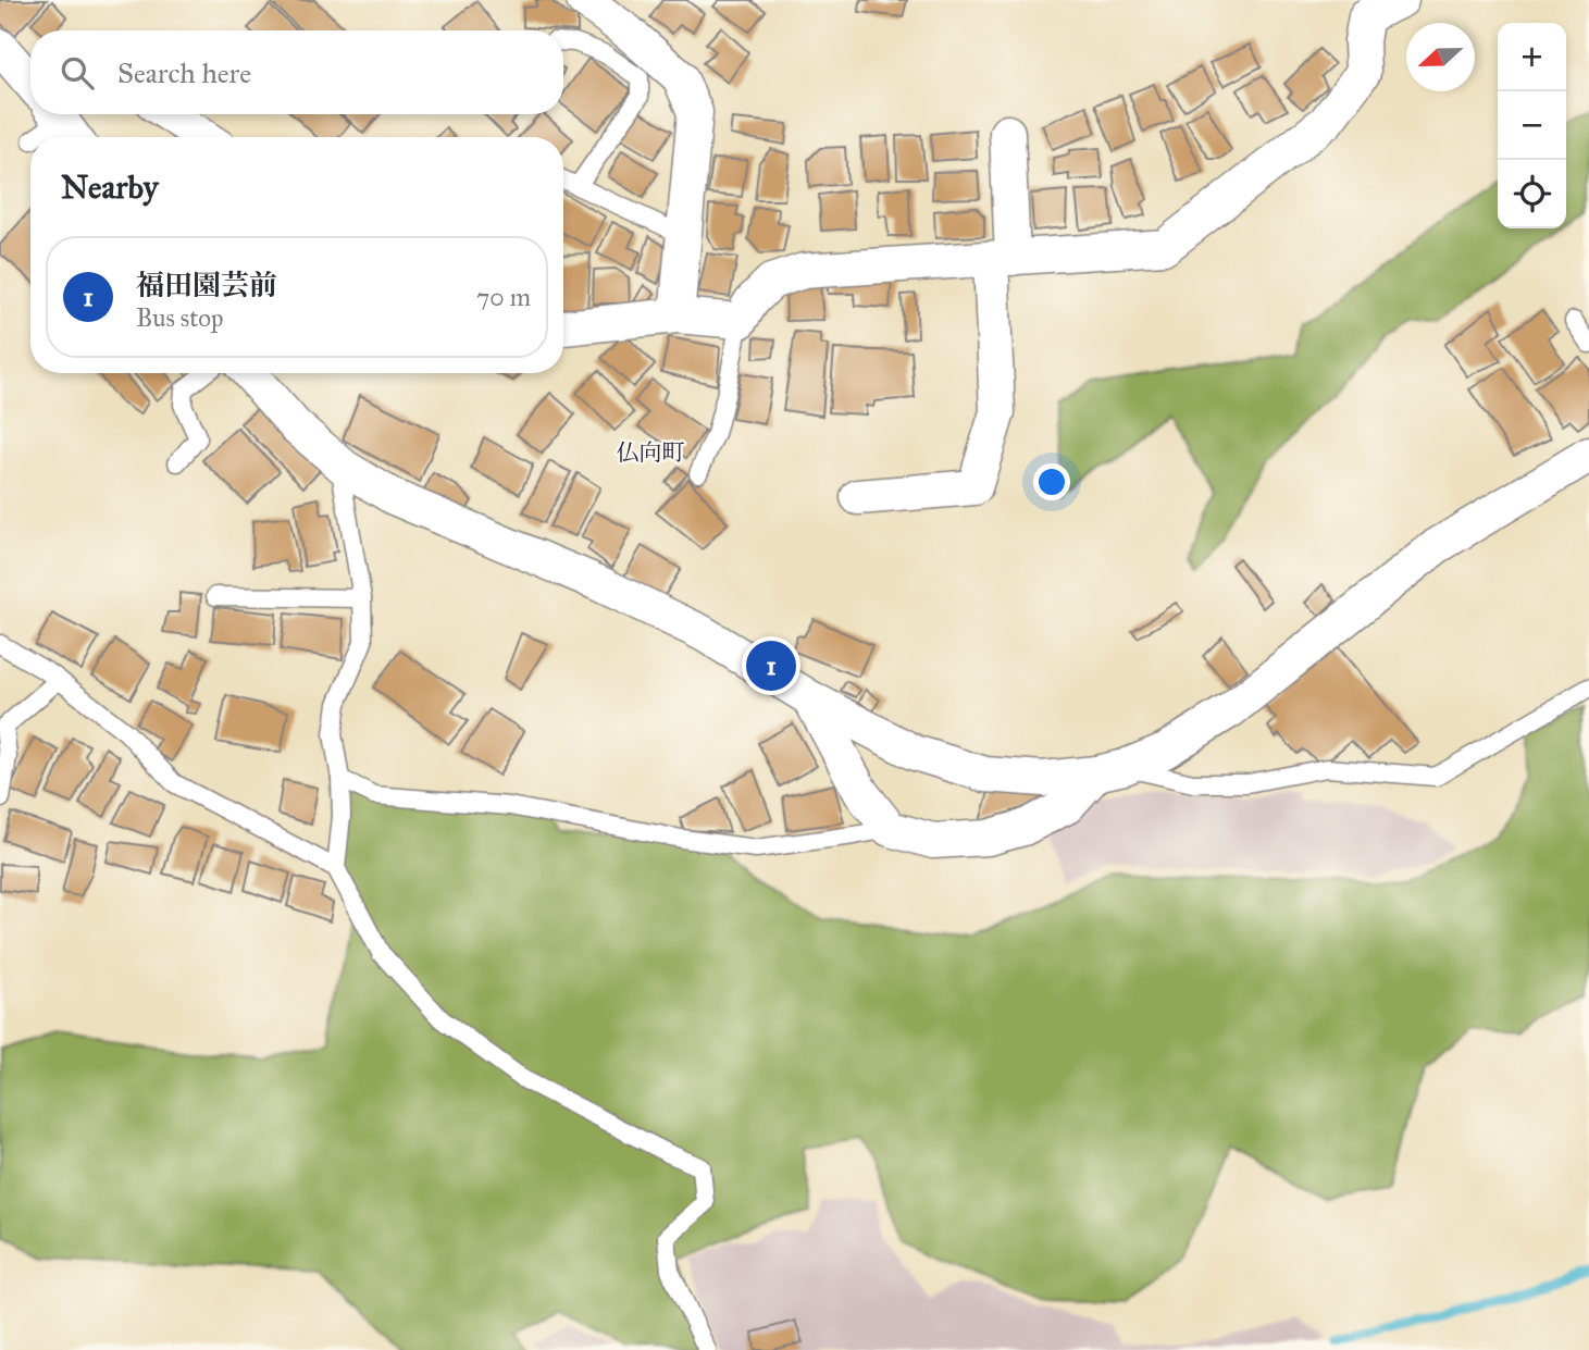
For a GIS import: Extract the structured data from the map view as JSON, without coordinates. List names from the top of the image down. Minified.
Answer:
{"districts":["仏向町"],"north":"left","page":{"map_buttons":["+","−"],"search":"Search here","heading":"Nearby","list":[{"mark":"1","name":"福田園芸前","note":"Bus stop","value":"70 m"}],"pins":"1"}}
